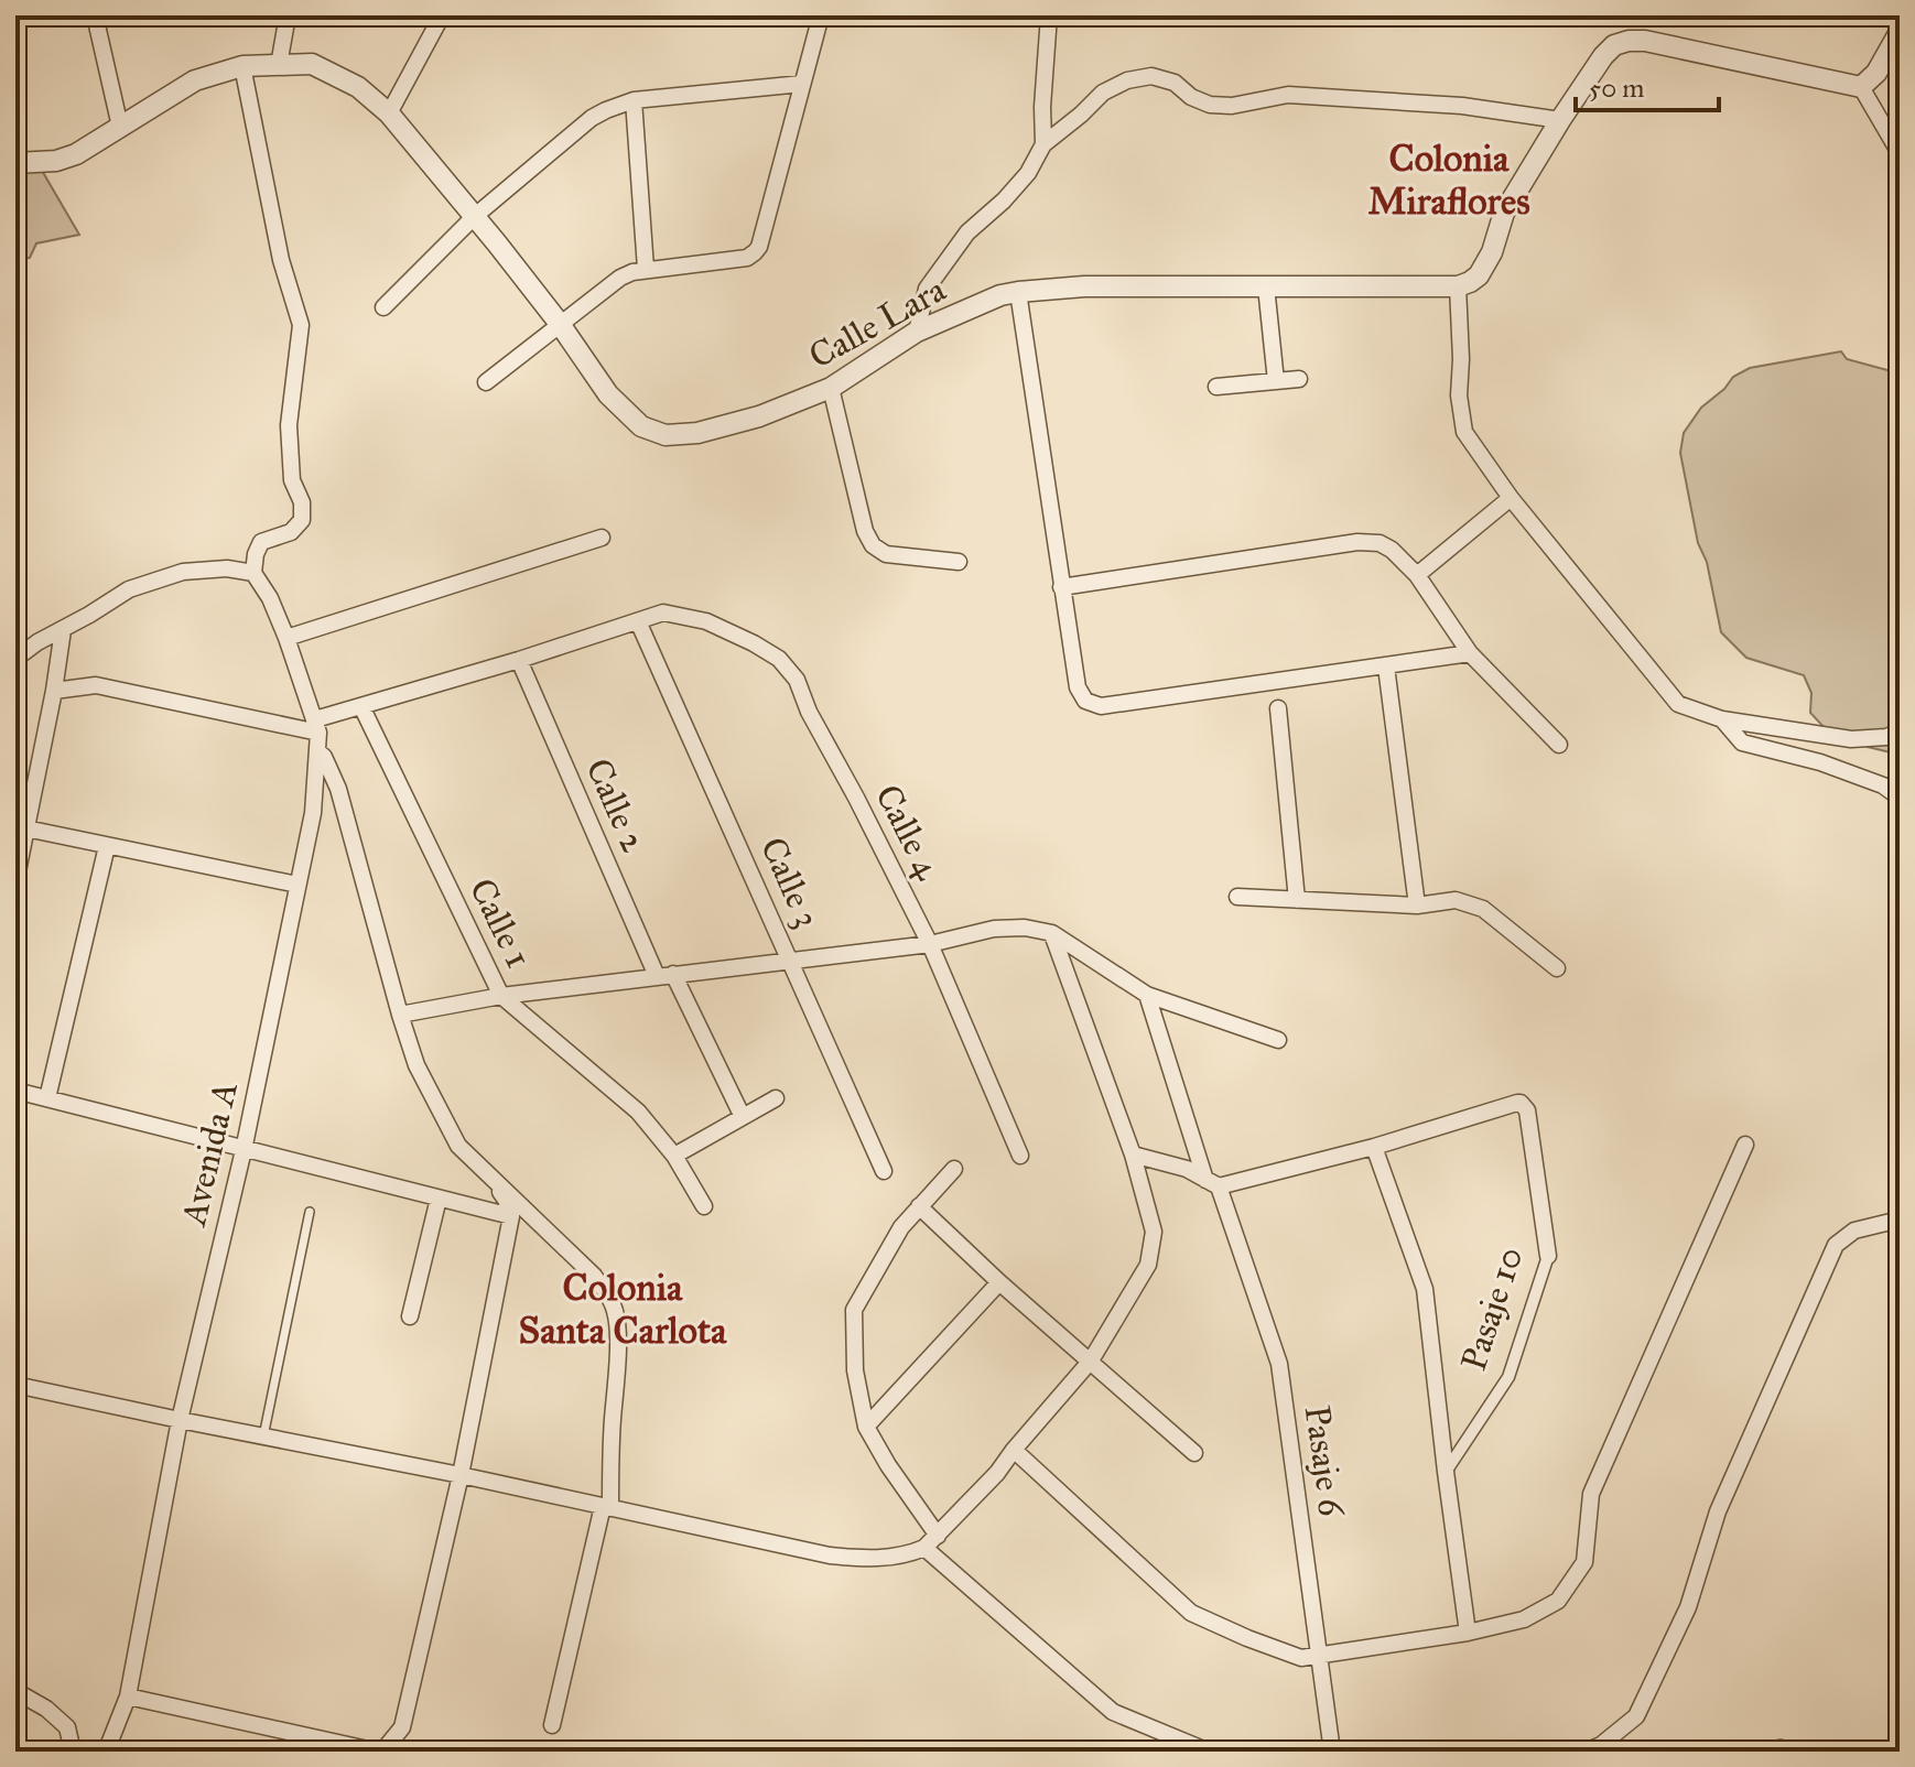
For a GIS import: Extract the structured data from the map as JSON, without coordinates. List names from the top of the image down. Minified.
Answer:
{"streets":{"street":["Calle Lara","Calle 2","Calle 4","Calle 3","Calle 1","Avenida A","Pasaje 10","Pasaje 6"]},"crossings":[["Calle 4","Calle 3"]],"districts":["Colonia Miraflores","Colonia Santa Carlota"],"scale_bar":"50 m"}
